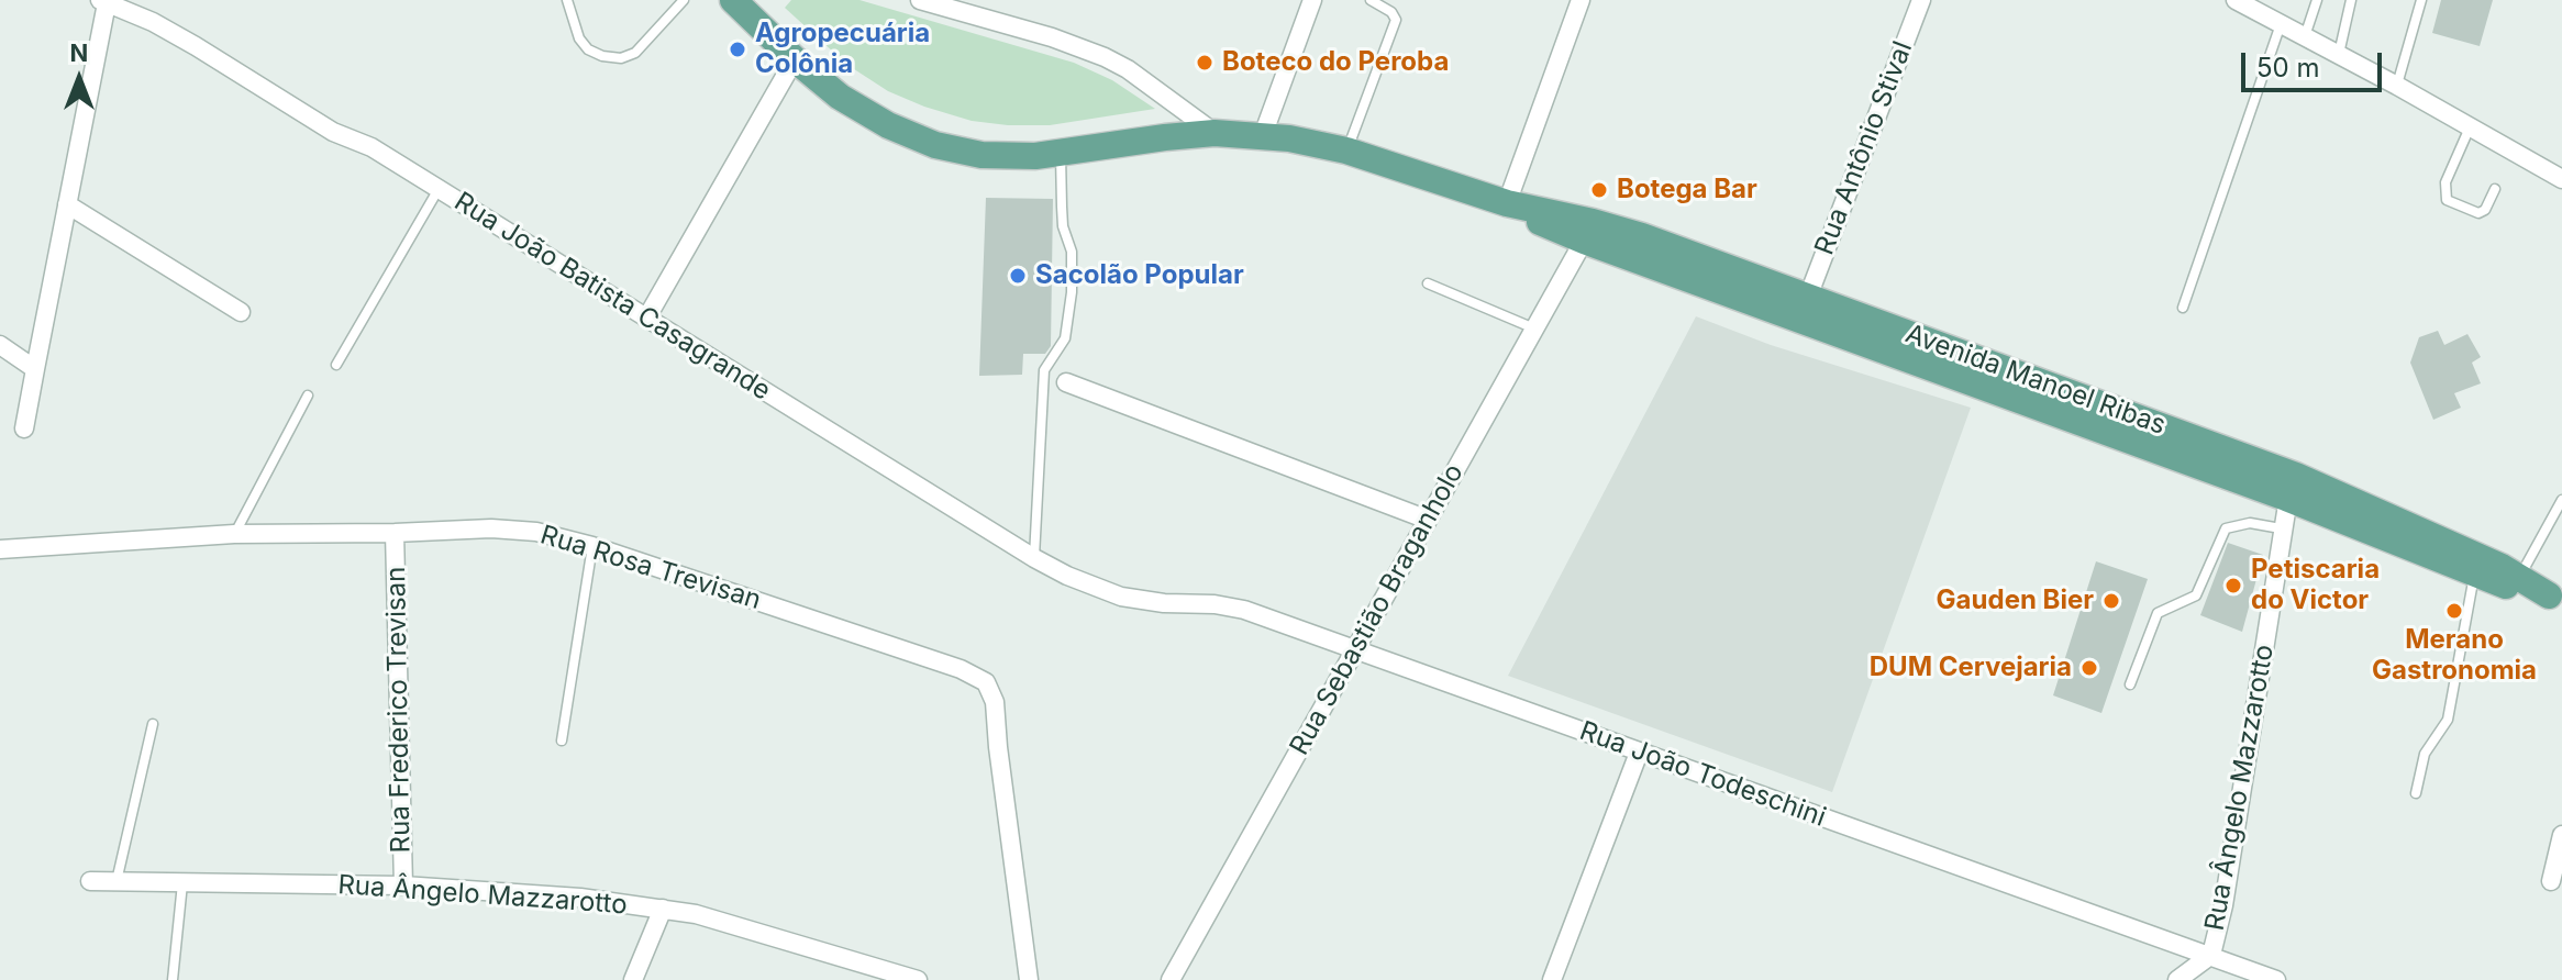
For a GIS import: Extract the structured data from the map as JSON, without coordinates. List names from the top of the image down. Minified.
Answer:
{"streets":{"main road":["Avenida Manoel Ribas"],"street":["Rua Antônio Stival","Rua João Batista Casagrande","Rua Rosa Trevisan","Rua Sebastião Braganholo","Rua Frederico Trevisan","Rua João Todeschini","Rua Ângelo Mazzarotto"]},"crossings":[["Rua Antônio Stival","Avenida Manoel Ribas"],["Rua João Batista Casagrande","Rua João Todeschini"],["Avenida Manoel Ribas","Rua Sebastião Braganholo"],["Avenida Manoel Ribas","Rua Ângelo Mazzarotto"],["Rua Rosa Trevisan","Rua Frederico Trevisan"],["Rua Sebastião Braganholo","Rua João Todeschini"],["Rua Frederico Trevisan","Rua Ângelo Mazzarotto"],["Rua João Todeschini","Rua Ângelo Mazzarotto"]],"places":["Agropecuária Colônia","Boteco do Peroba","Botega Bar","Sacolão Popular","Petiscaria do Victor","Gauden Bier","Merano Gastronomia","DUM Cervejaria"],"scale_bar":"50 m","north":"top"}
